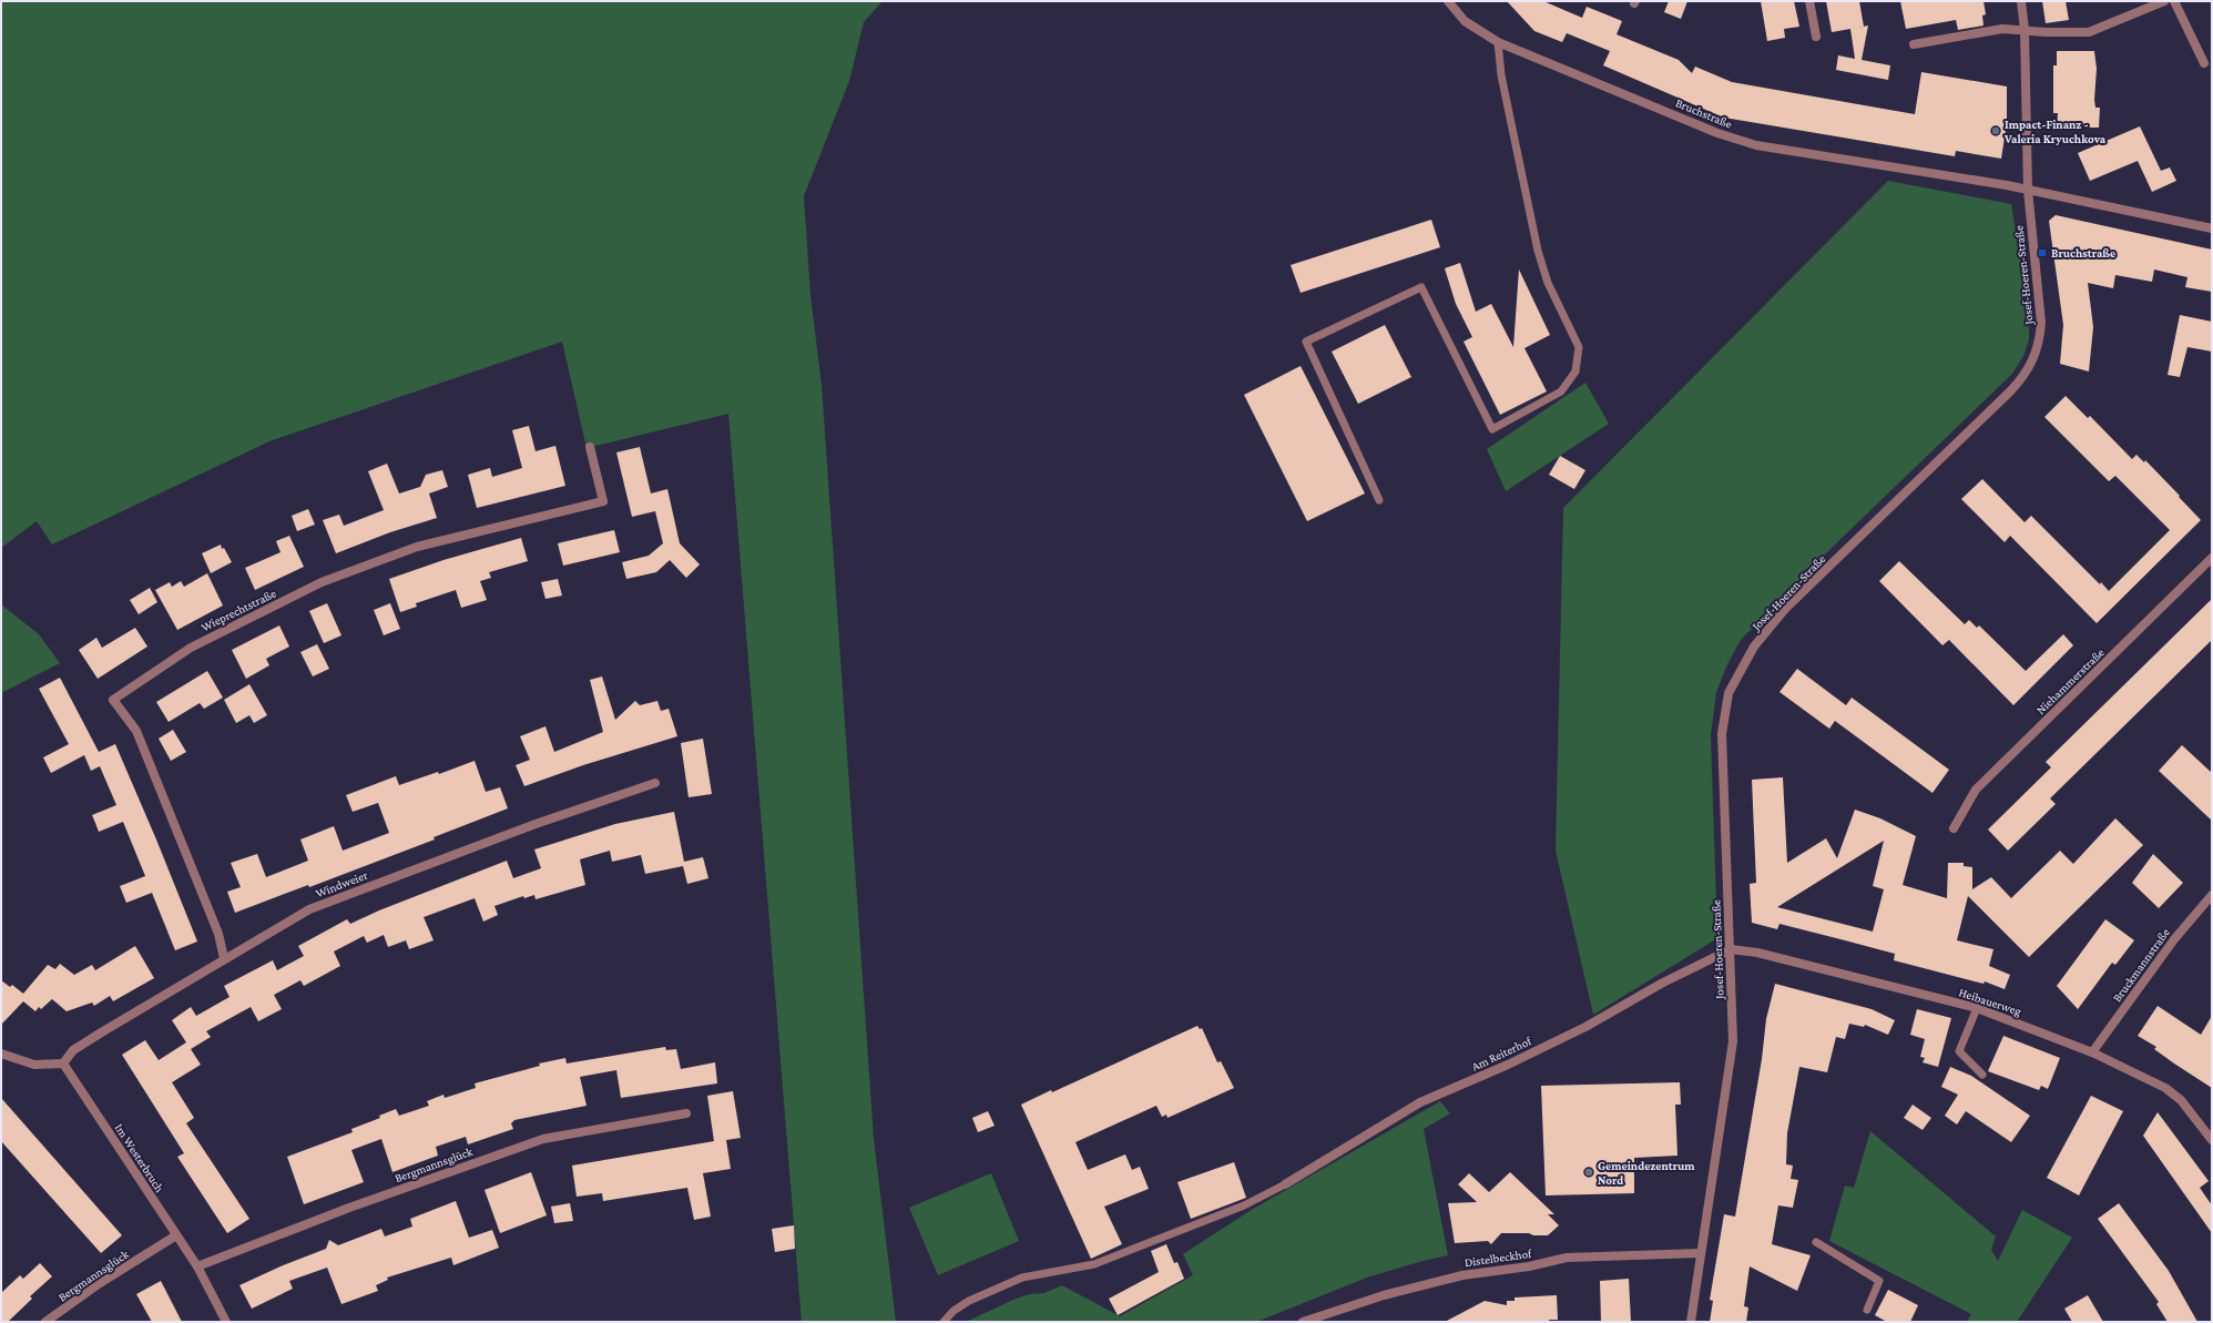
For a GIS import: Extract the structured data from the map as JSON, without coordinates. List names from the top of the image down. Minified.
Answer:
{"streets":{"street":["Bruchstraße","Josef-Hoeren-Straße","Wieprechtstraße","Niehammerstraße","Windweier","Bruckmannstraße","Heibauerweg","Am Reiterhof","Im Westerbruch","Bergmannsglück","Distelbeckhof"]},"crossings":[["Bruchstraße","Josef-Hoeren-Straße"],["Josef-Hoeren-Straße","Heibauerweg"],["Josef-Hoeren-Straße","Am Reiterhof"],["Josef-Hoeren-Straße","Distelbeckhof"],["Wieprechtstraße","Windweier"],["Windweier","Im Westerbruch"],["Bruckmannstraße","Heibauerweg"],["Heibauerweg","Am Reiterhof"],["Im Westerbruch","Bergmannsglück"]],"places":{"other":["Impact-Finanz - Valeria Kryuchkova","Gemeindezentrum Nord"],"transit":["Bruchstraße"]}}
